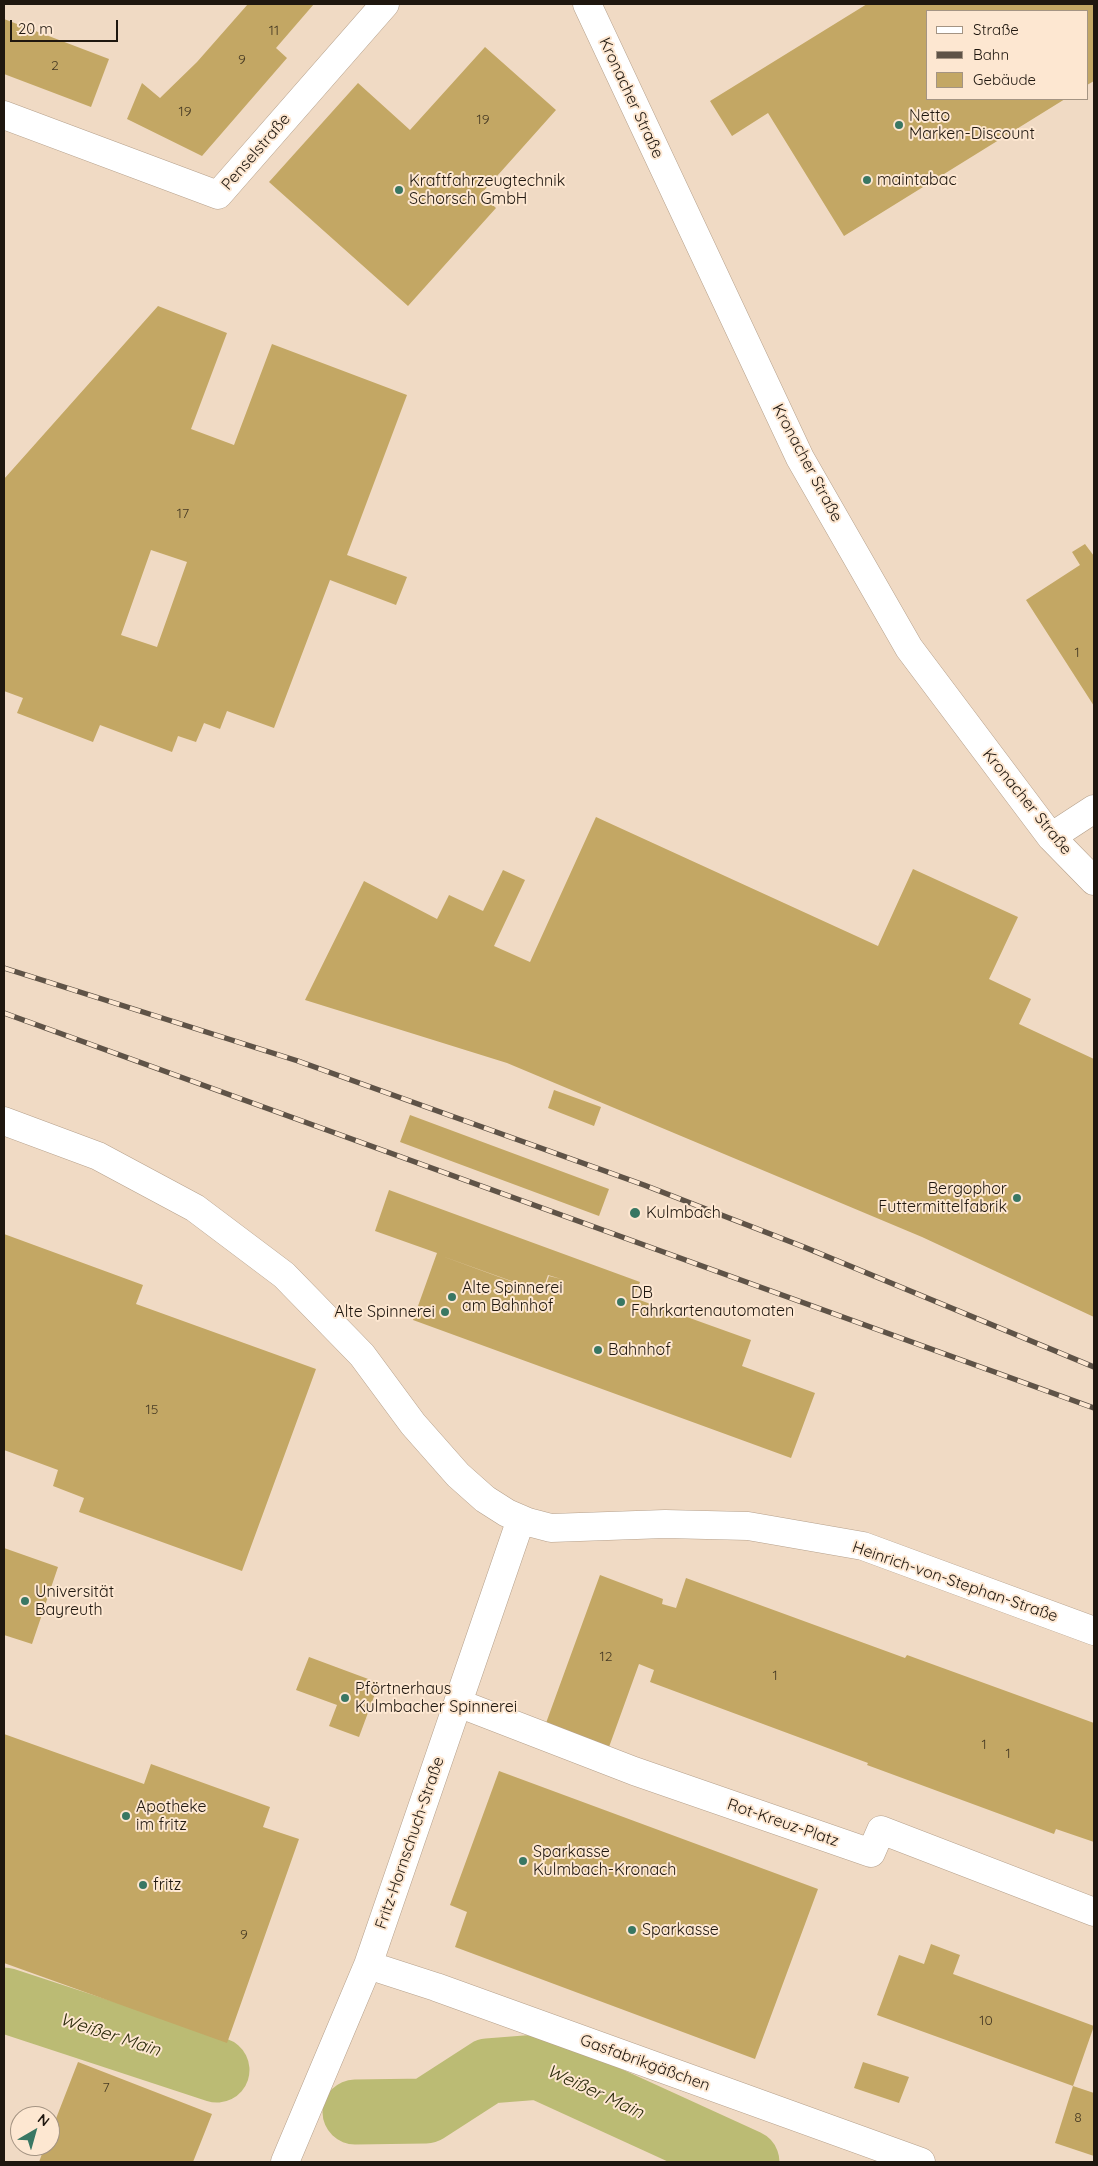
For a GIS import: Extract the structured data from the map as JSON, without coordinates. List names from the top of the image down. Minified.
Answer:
{"streets":{"street":["Kronacher Straße","Penselstraße","Heinrich-von-Stephan-Straße","Rot-Kreuz-Platz","Fritz-Hornschuch-Straße","Gasfabrikgäßchen"]},"crossings":[["Heinrich-von-Stephan-Straße","Fritz-Hornschuch-Straße"],["Rot-Kreuz-Platz","Fritz-Hornschuch-Straße"],["Fritz-Hornschuch-Straße","Gasfabrikgäßchen"]],"water":["Weißer Main"],"places":["Netto Marken-Discount","maintabac","Kraftfahrzeugtechnik Schorsch GmbH","Bergophor Futtermittelfabrik","Kulmbach","Alte Spinnerei am Bahnhof","DB Fahrkartenautomaten","Alte Spinnerei","Bahnhof","Universität Bayreuth","Pförtnerhaus Kulmbacher Spinnerei","Apotheke im fritz","Sparkasse Kulmbach-Kronach","fritz","Sparkasse"],"house_numbers":["11","9","2","19","19","17","1","15","12","1","1","1","9","10","7","8"],"legend":["Straße","Bahn","Gebäude"],"scale_bar":"20 m","north":"top right"}
